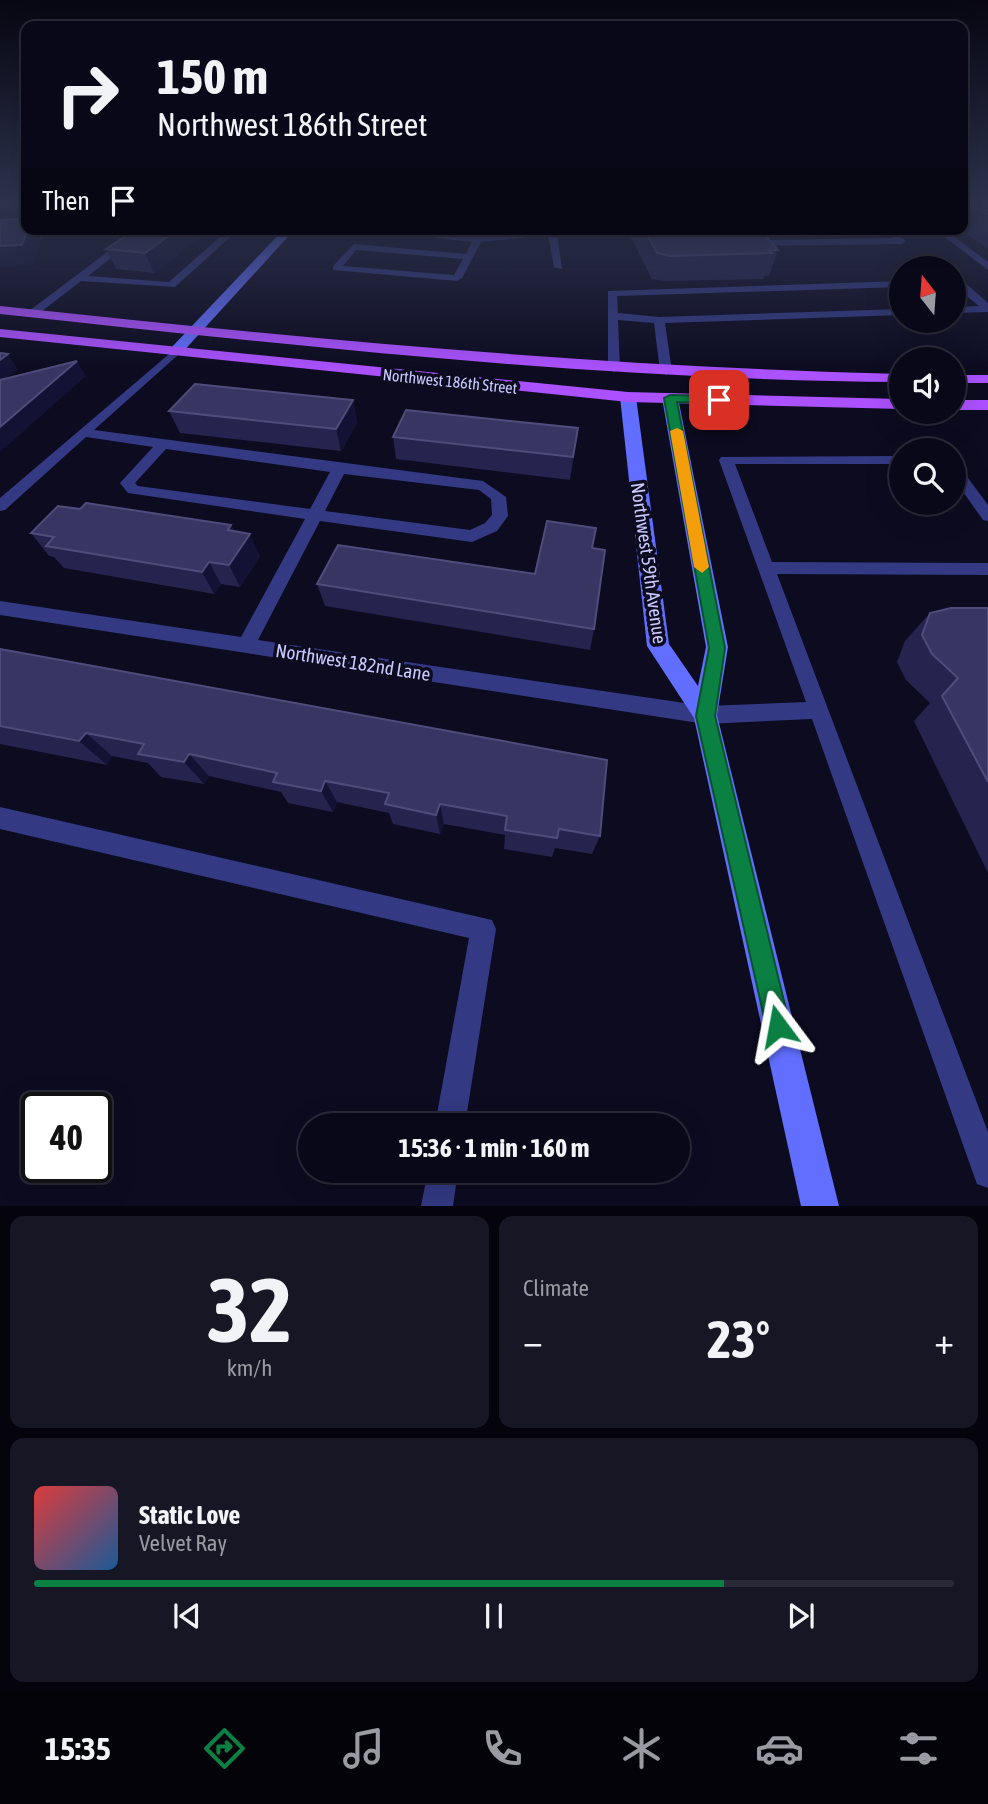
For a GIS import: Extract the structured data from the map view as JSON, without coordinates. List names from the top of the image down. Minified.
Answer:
{"streets":{"main road":["Northwest 186th Street"],"street":["Northwest 59th Avenue"],"lane":["Northwest 182nd Lane"]},"crossings":[["Northwest 186th Street","Northwest 59th Avenue"],["Northwest 59th Avenue","Northwest 182nd Lane"]],"north":"top","page":{"turn":["150 m","Northwest 186th Street"],"then":"Then","limit":"40","trip":"15:36 · 1 min · 160 m","tile":[["32","km/h"],"Climate"],"heat":["−","23°","+"],"song":["Static Love","Velvet Ray"],"tabs":"15:35"}}
